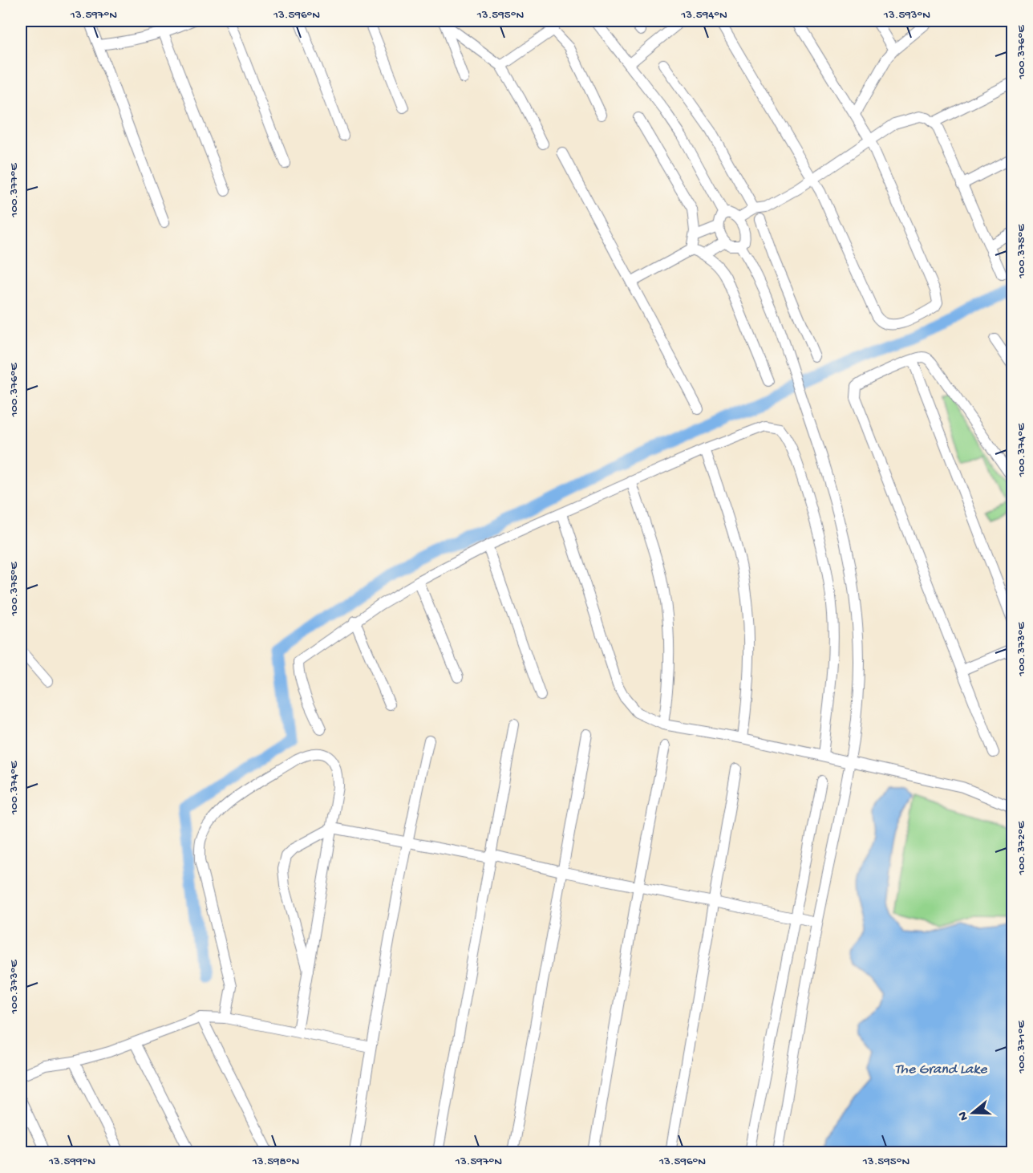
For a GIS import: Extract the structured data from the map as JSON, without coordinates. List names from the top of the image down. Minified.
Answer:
{"water":["The Grand Lake"],"north":"left","coordinates":["13.597°N","13.596°N","13.595°N","13.594°N","13.593°N","100.376°E","100.377°E","100.375°E","100.374°E","100.373°E","100.372°E","100.371°E","13.599°N","13.598°N"]}
